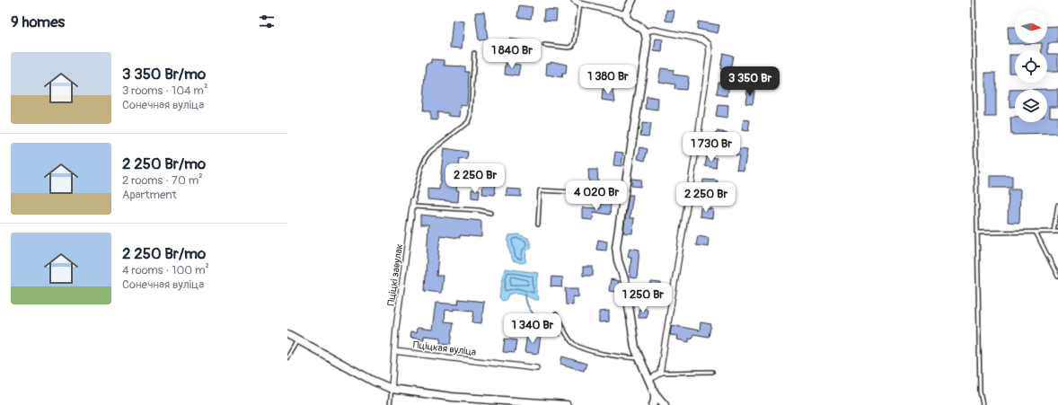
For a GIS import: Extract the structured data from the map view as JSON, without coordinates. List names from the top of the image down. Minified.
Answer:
{"streets":{"street":["Пціцкі завулак","Пціцкая вуліца"]},"crossings":[["Пціцкі завулак","Пціцкая вуліца"]],"north":"right","page":{"heading":"9 homes","price":["1 840 Br","1 380 Br","3 350 Br","1 730 Br","2 250 Br","4 020 Br","2 250 Br","1 250 Br","1 340 Br"],"list":[{"name":"3 350 Br/mo","note":"3 rooms · 104 m² · Сонечная вуліца"},{"name":"2 250 Br/mo","note":"2 rooms · 70 m² · Apartment"},{"name":"2 250 Br/mo","note":"4 rooms · 100 m² · Сонечная вуліца"}]}}
